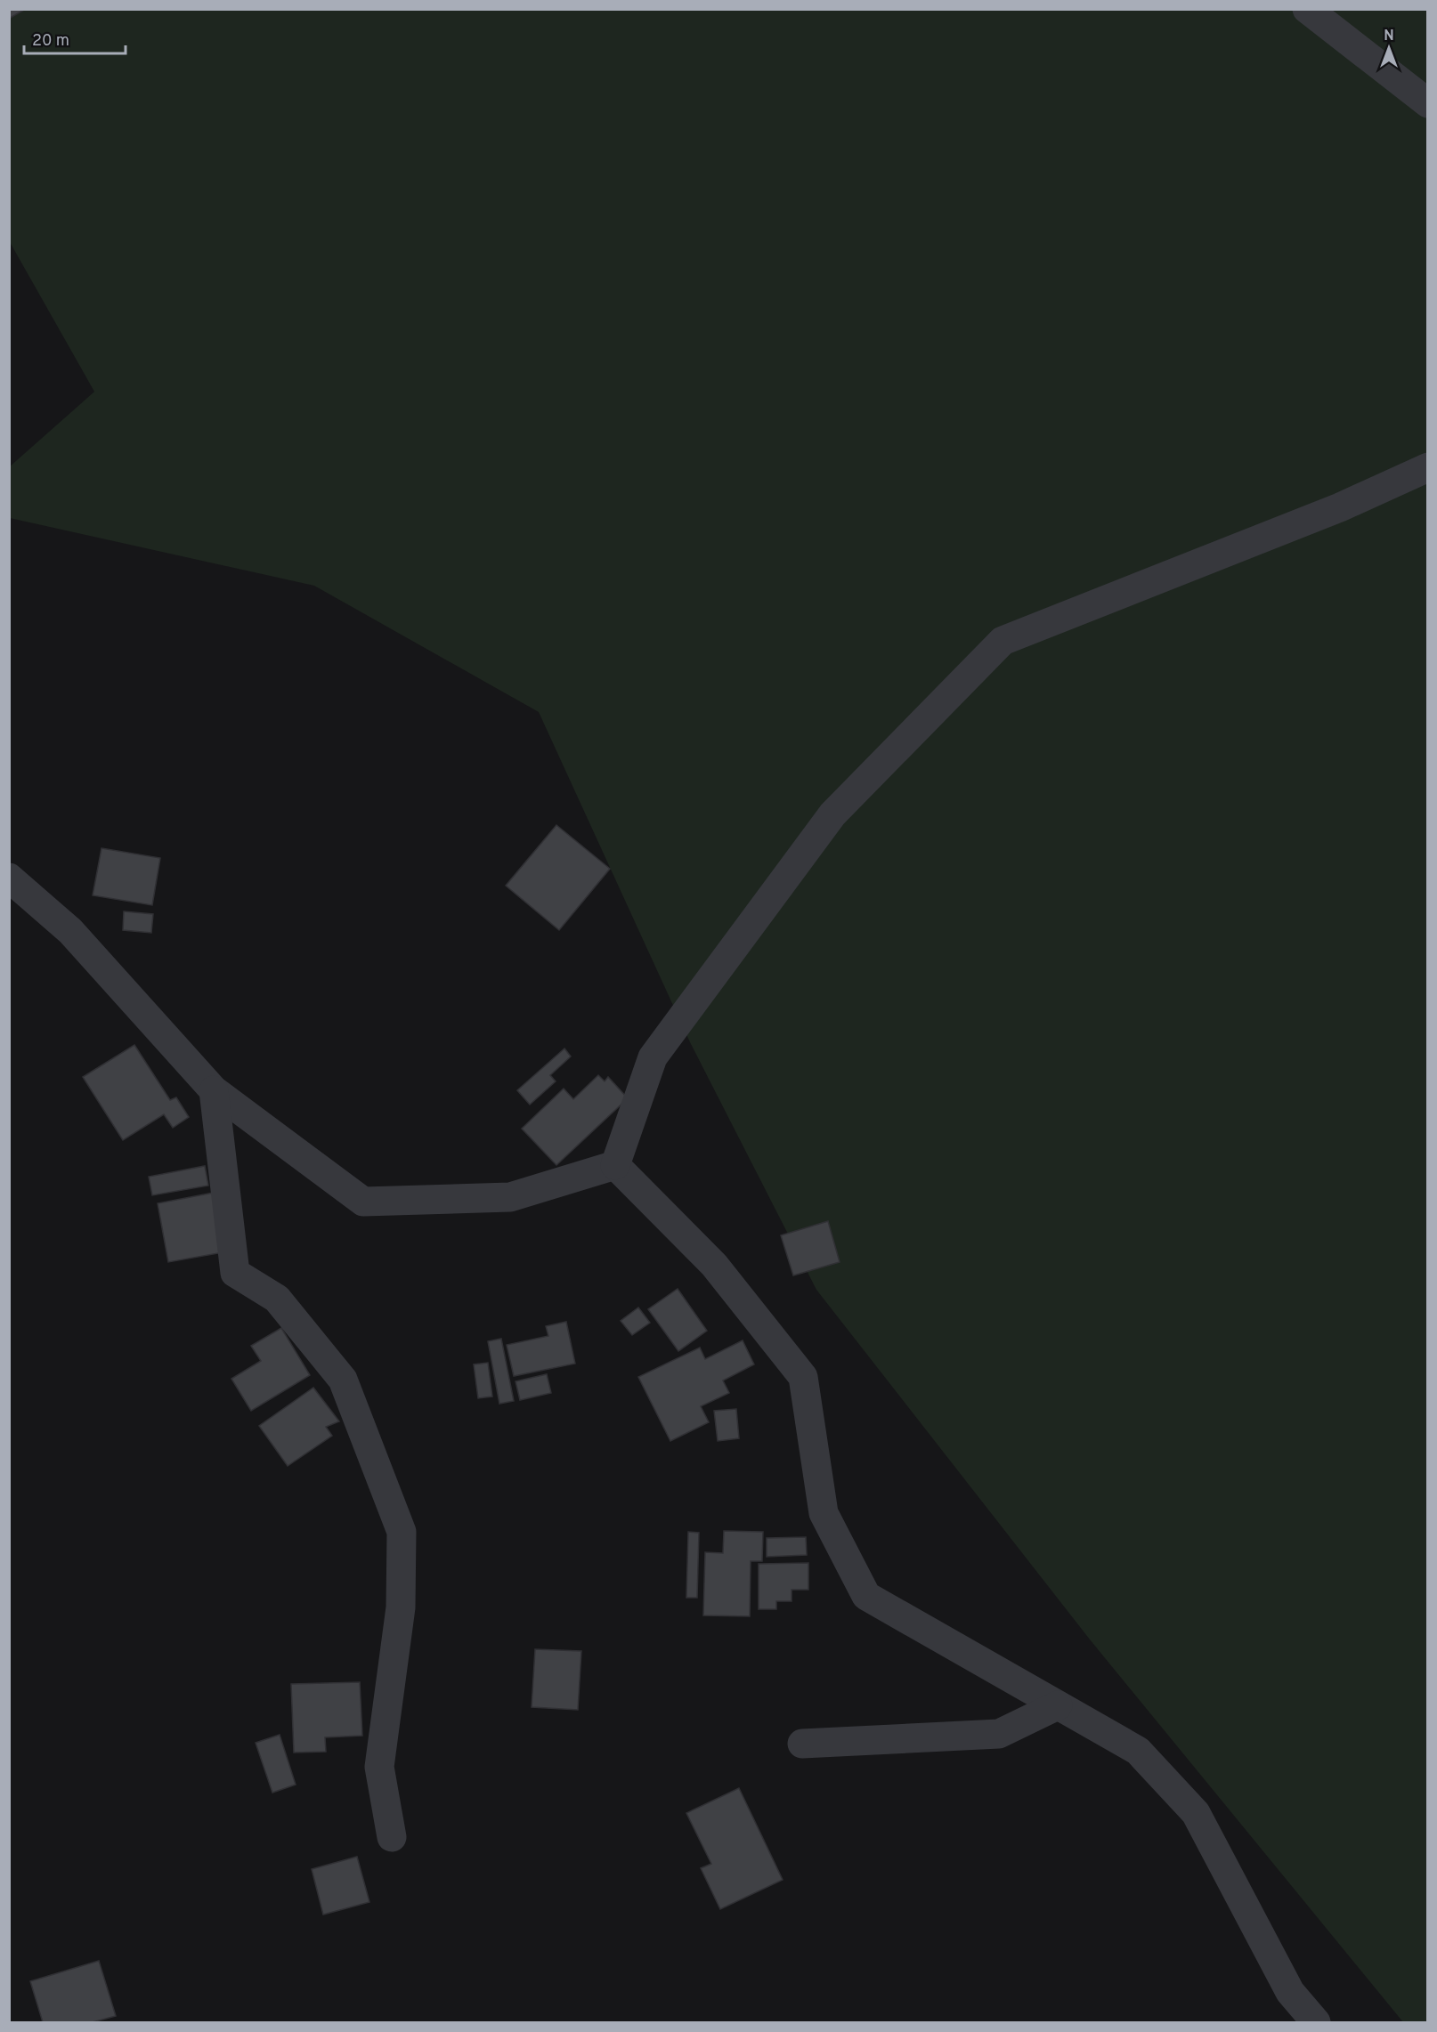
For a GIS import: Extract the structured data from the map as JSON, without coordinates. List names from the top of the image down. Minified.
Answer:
{"scale_bar":"20 m","north":"top"}
